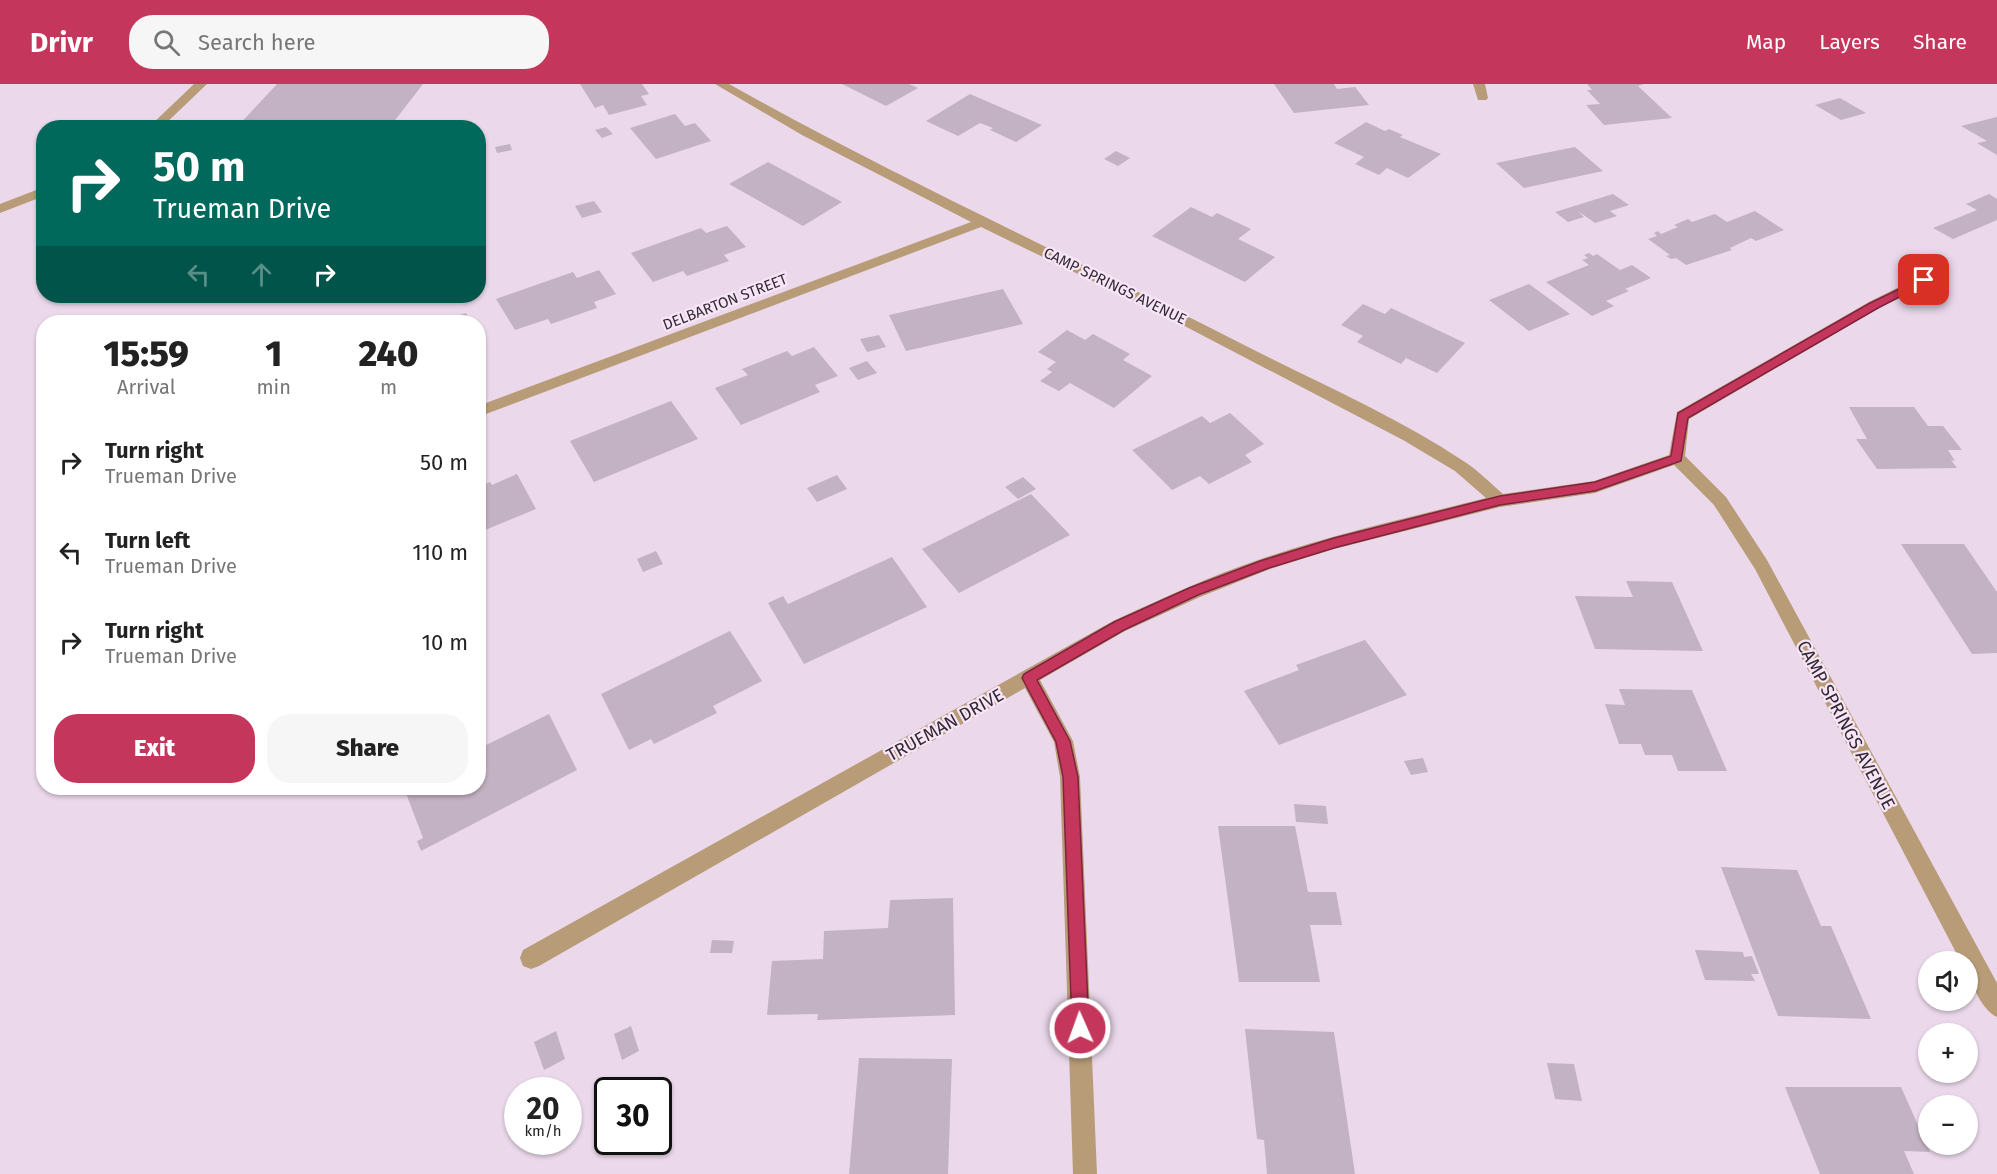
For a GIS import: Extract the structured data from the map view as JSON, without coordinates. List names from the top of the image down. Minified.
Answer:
{"streets":{"street":["CAMP SPRINGS AVENUE","DELBARTON STREET","TRUEMAN DRIVE"]},"crossings":[["CAMP SPRINGS AVENUE","DELBARTON STREET"],["CAMP SPRINGS AVENUE","TRUEMAN DRIVE"]],"page":{"header":"Drivr","search":"Search here","nav":["Map","Layers","Share"],"turn":["50 m","Trueman Drive"],"eta":["15:59","Arrival","1","min","240","m"],"list":[{"name":"Turn right","note":"Trueman Drive","value":"50 m"},{"name":"Turn left","note":"Trueman Drive","value":"110 m"},{"name":"Turn right","note":"Trueman Drive","value":"10 m"}],"buttons":["Exit","Share"],"map_buttons":["+","−"],"speed":"20 km/h","limit":"30"}}
